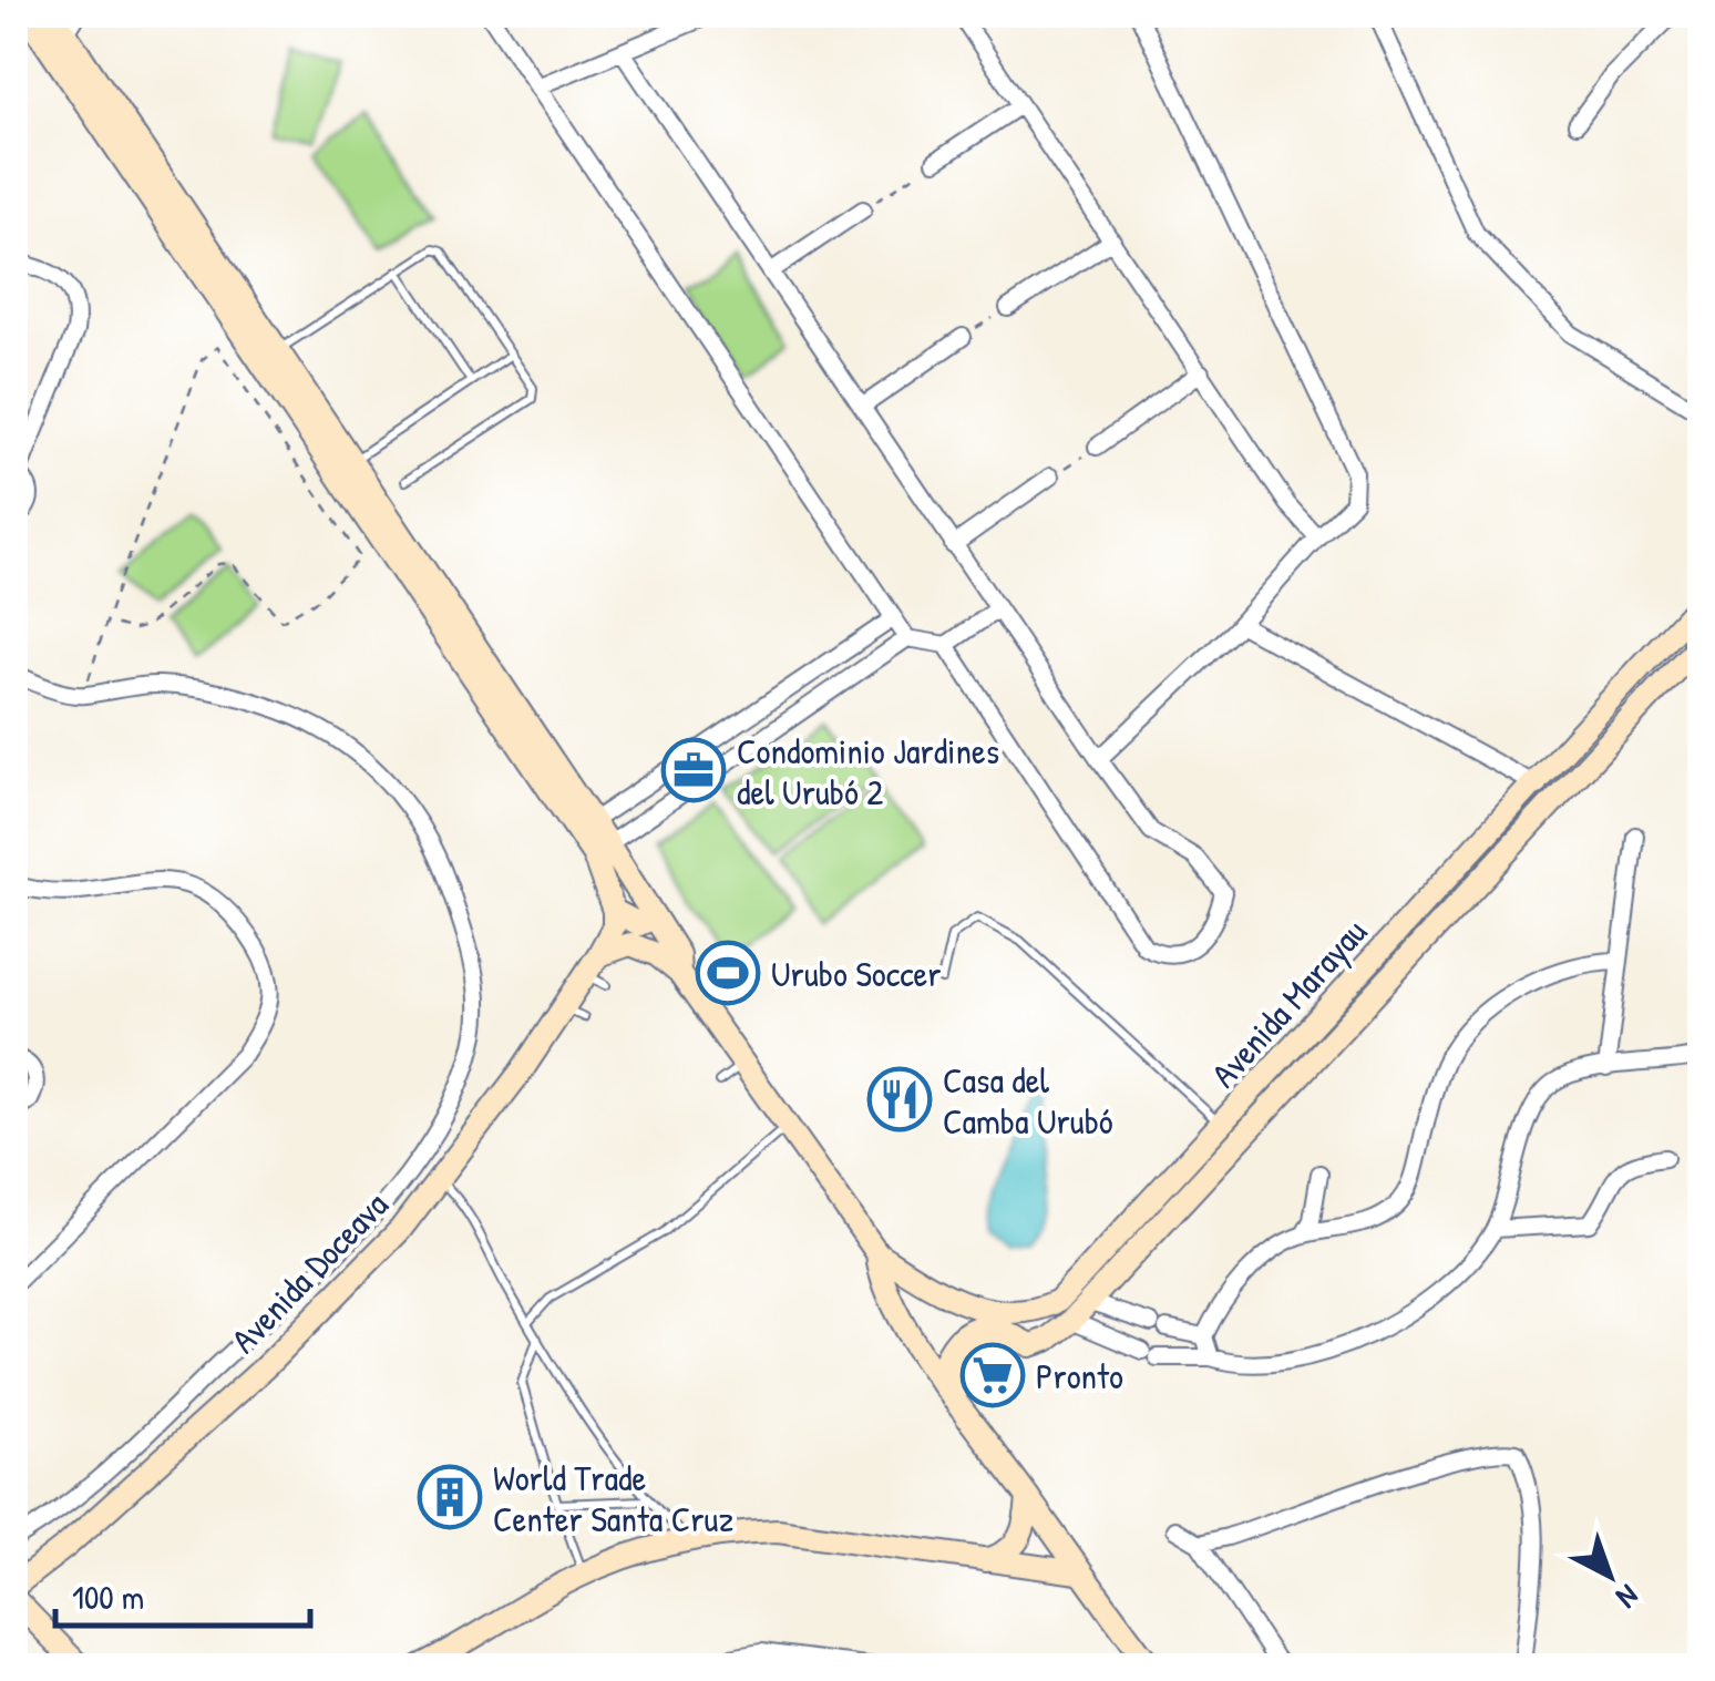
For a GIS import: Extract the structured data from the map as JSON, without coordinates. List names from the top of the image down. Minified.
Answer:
{"streets":{"main road":["Avenida Marayau","Avenida Doceava"]},"places":{"office":["Condominio Jardines del Urubó 2"],"sports":["Urubo Soccer"],"restaurant":["Casa del Camba Urubó"],"supermarket":["Pronto"],"building":["World Trade Center Santa Cruz"]},"scale_bar":"100 m","north":"bottom right"}
